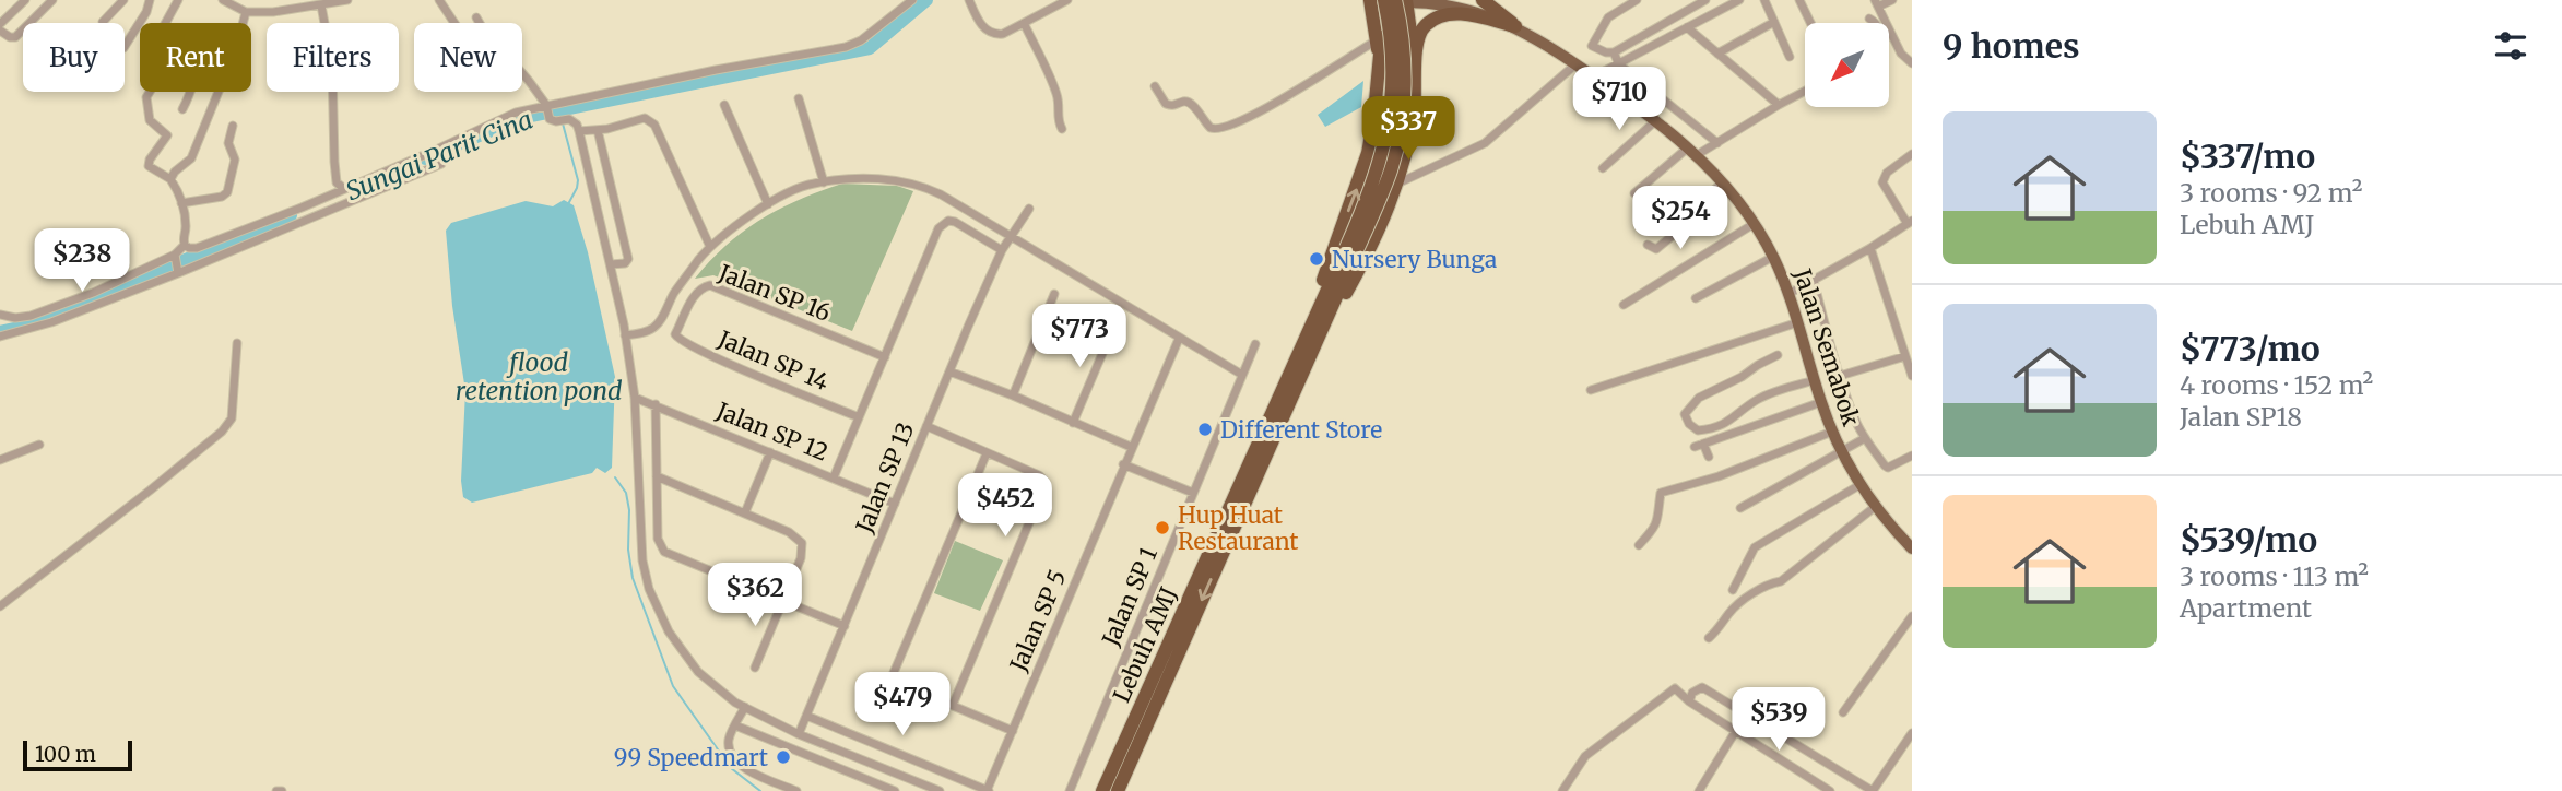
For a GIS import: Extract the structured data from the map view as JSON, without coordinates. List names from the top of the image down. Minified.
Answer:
{"streets":{"highway":["Lebuh AMJ"],"main road":["Jalan Semabok"],"street":["Jalan SP 16","Jalan SP 14","Jalan SP 12","Jalan SP 13","Jalan SP 1","Jalan SP 5"]},"crossings":[["Jalan SP 16","Jalan SP 14"],["Jalan Semabok","Lebuh AMJ"],["Jalan SP 12","Jalan SP 13"]],"water":["Sungai Parit Cina","flood retention pond"],"places":["Nursery Bunga","Different Store","Hup Huat Restaurant","99 Speedmart"],"scale_bar":"100 m","north":"bottom left","page":{"heading":"9 homes","chip":["Buy","Rent","Filters","New"],"price":["$710","$337","$254","$238","$773","$452","$362","$479","$539"],"list":[{"name":"$337/mo","note":"3 rooms · 92 m² · Lebuh AMJ"},{"name":"$773/mo","note":"4 rooms · 152 m² · Jalan SP18"},{"name":"$539/mo","note":"3 rooms · 113 m² · Apartment"}],"scale":"100 m"}}
